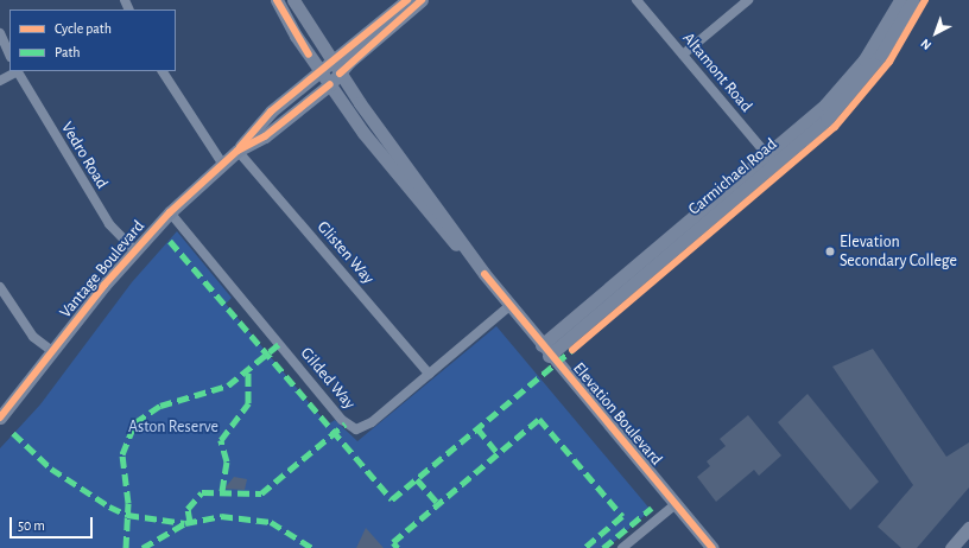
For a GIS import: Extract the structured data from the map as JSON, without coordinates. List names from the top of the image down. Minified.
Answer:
{"streets":{"street":["Altamont Road","Vedro Road","Carmichael Road","Glisten Way","Vantage Boulevard","Gilded Way","Elevation Boulevard"]},"crossings":[["Altamont Road","Carmichael Road"],["Vedro Road","Vantage Boulevard"],["Carmichael Road","Elevation Boulevard"],["Glisten Way","Vantage Boulevard"],["Glisten Way","Gilded Way"],["Vantage Boulevard","Gilded Way"],["Vantage Boulevard","Elevation Boulevard"],["Gilded Way","Elevation Boulevard"]],"parks":["Aston Reserve"],"places":["Elevation Secondary College"],"legend":["Cycle path","Path"],"scale_bar":"50 m","north":"bottom left"}
